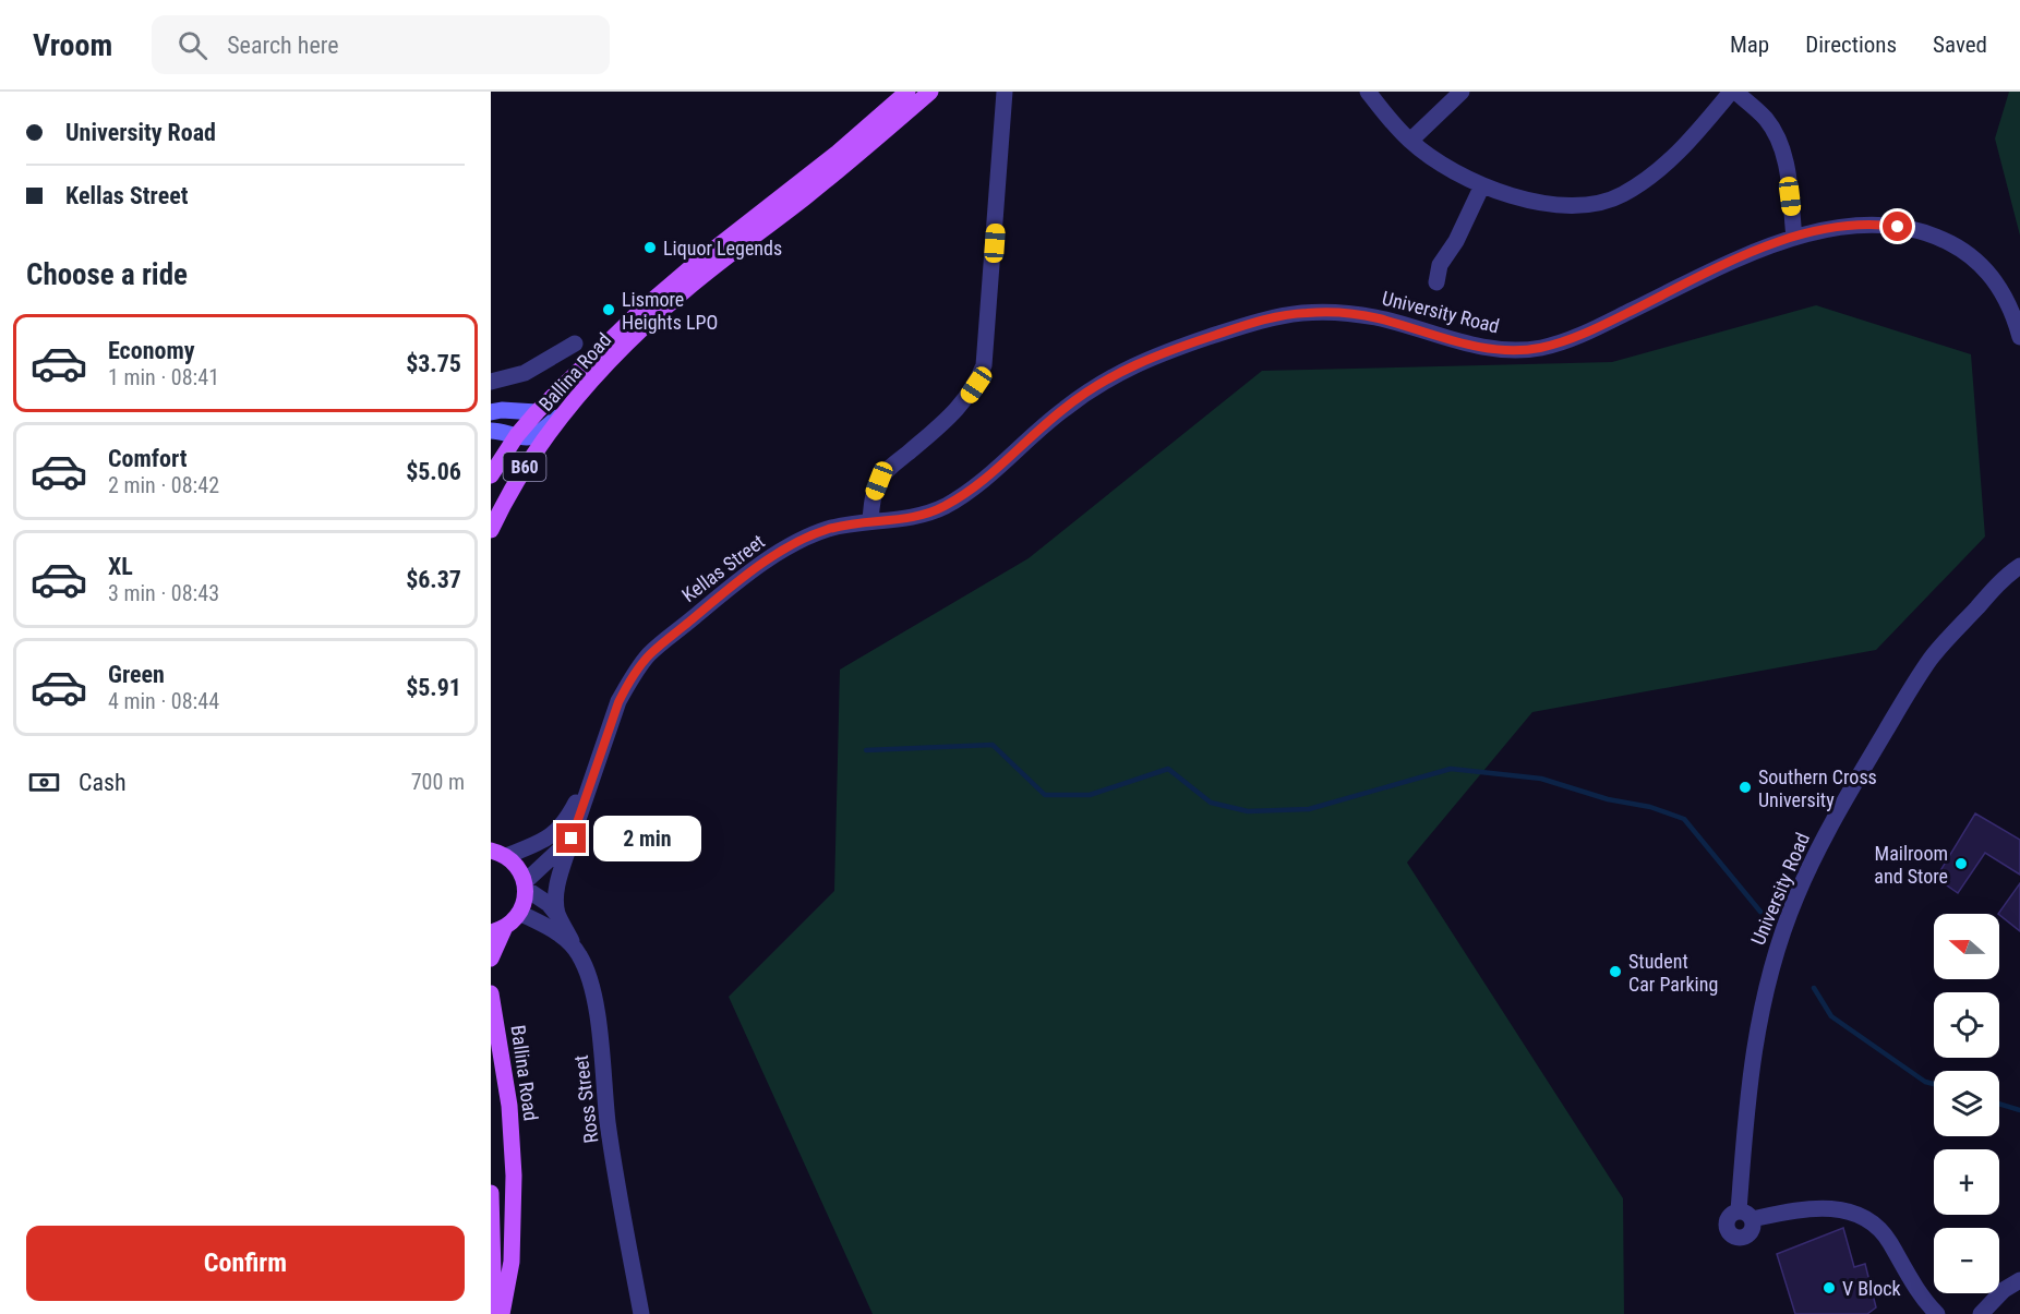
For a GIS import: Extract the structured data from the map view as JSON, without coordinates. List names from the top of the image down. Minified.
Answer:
{"streets":{"main road":["Ballina Road","B60"],"street":["University Road","Kellas Street","Ross Street"]},"crossings":[["University Road","Kellas Street"]],"places":["Liquor Legends","Lismore Heights LPO","Southern Cross University","Mailroom and Store","Student Car Parking","V Block"],"north":"left","page":{"header":"Vroom","search":"Search here","nav":["Map","Directions","Saved"],"banner":["University Road","Kellas Street"],"heading":"Choose a ride","list":[{"name":"Economy","note":"1 min · 08:41","value":"$3.75"},{"name":"Comfort","note":"2 min · 08:42","value":"$5.06"},{"name":"XL","note":"3 min · 08:43","value":"$6.37"},{"name":"Green","note":"4 min · 08:44","value":"$5.91"}],"pay":["Cash","700 m"],"bubble":"2 min","map_buttons":["+","−"],"buttons":"Confirm"}}
